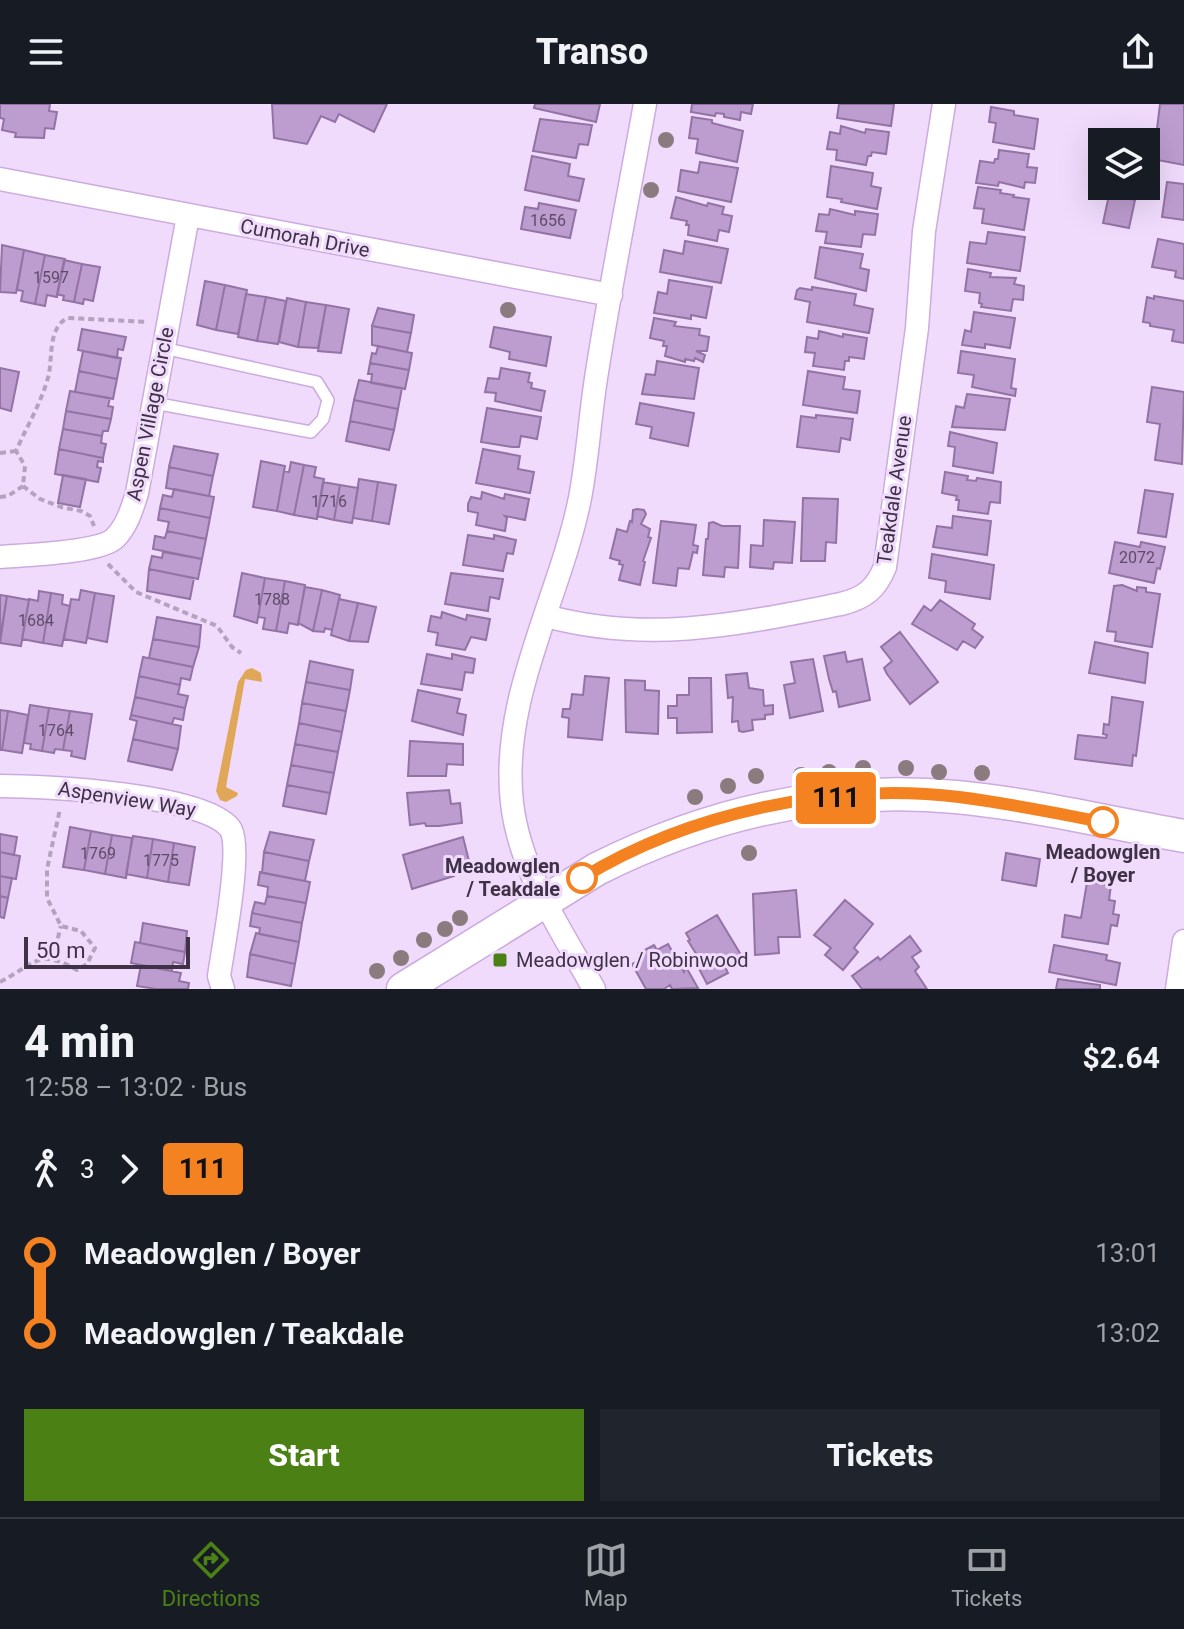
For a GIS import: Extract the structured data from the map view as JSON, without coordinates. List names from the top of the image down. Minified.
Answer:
{"streets":{"street":["Cumorah Drive","Aspen Village Circle","Teakdale Avenue","Aspenview Way"]},"crossings":[["Cumorah Drive","Aspen Village Circle"]],"places":{"other":["Meadowglen / Boyer","Meadowglen / Teakdale"],"transit":["Meadowglen / Robinwood"]},"lines":["bus line 111"],"house_numbers":["1656","1597","1716","2072","1788","1684","1764","1769","1775"],"scale_bar":"50 m","page":{"header":"Transo","on_map":"111","scale":"50 m","heading":["4 min","12:58 – 13:02 · Bus","$2.64"],"legs":["3","111"],"list":[{"name":"Meadowglen / Boyer","value":"13:01"},{"name":"Meadowglen / Teakdale","value":"13:02"}],"buttons":["Start","Tickets"],"tabs":["Directions","Map","Tickets"]}}
